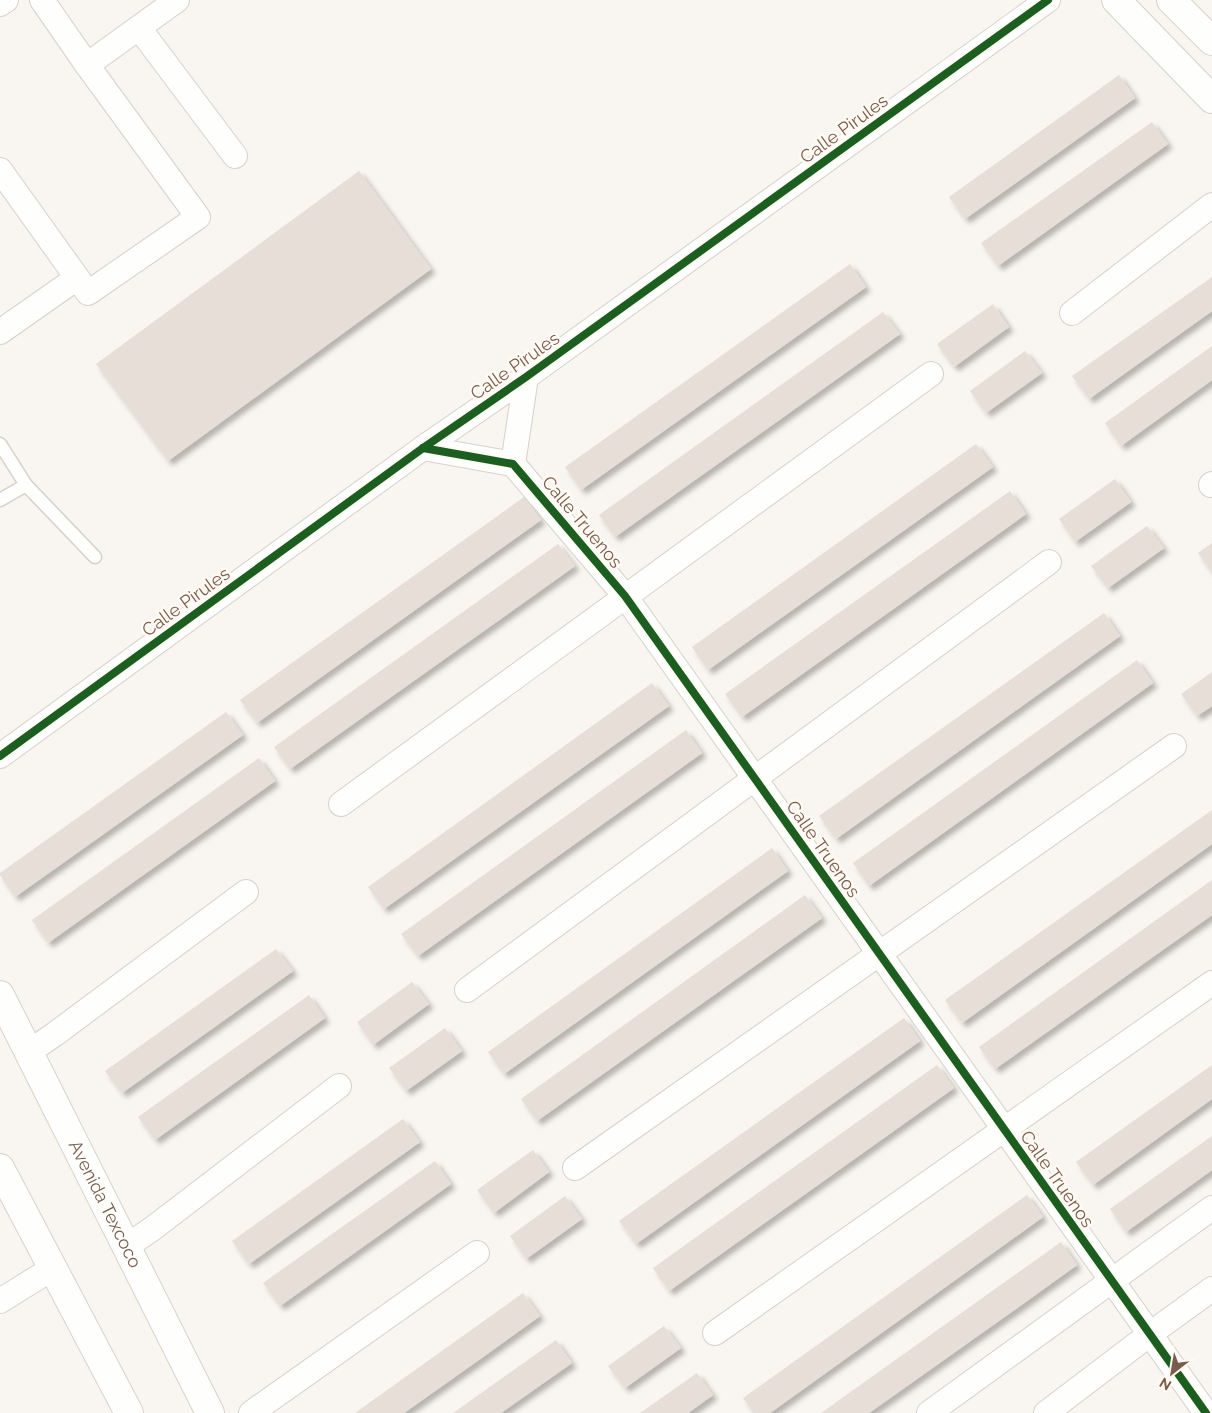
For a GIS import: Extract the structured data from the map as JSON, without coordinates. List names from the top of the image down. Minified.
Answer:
{"streets":{"main road":["Avenida Texcoco"],"street":["Calle Pirules","Calle Truenos"]},"north":"bottom left"}
